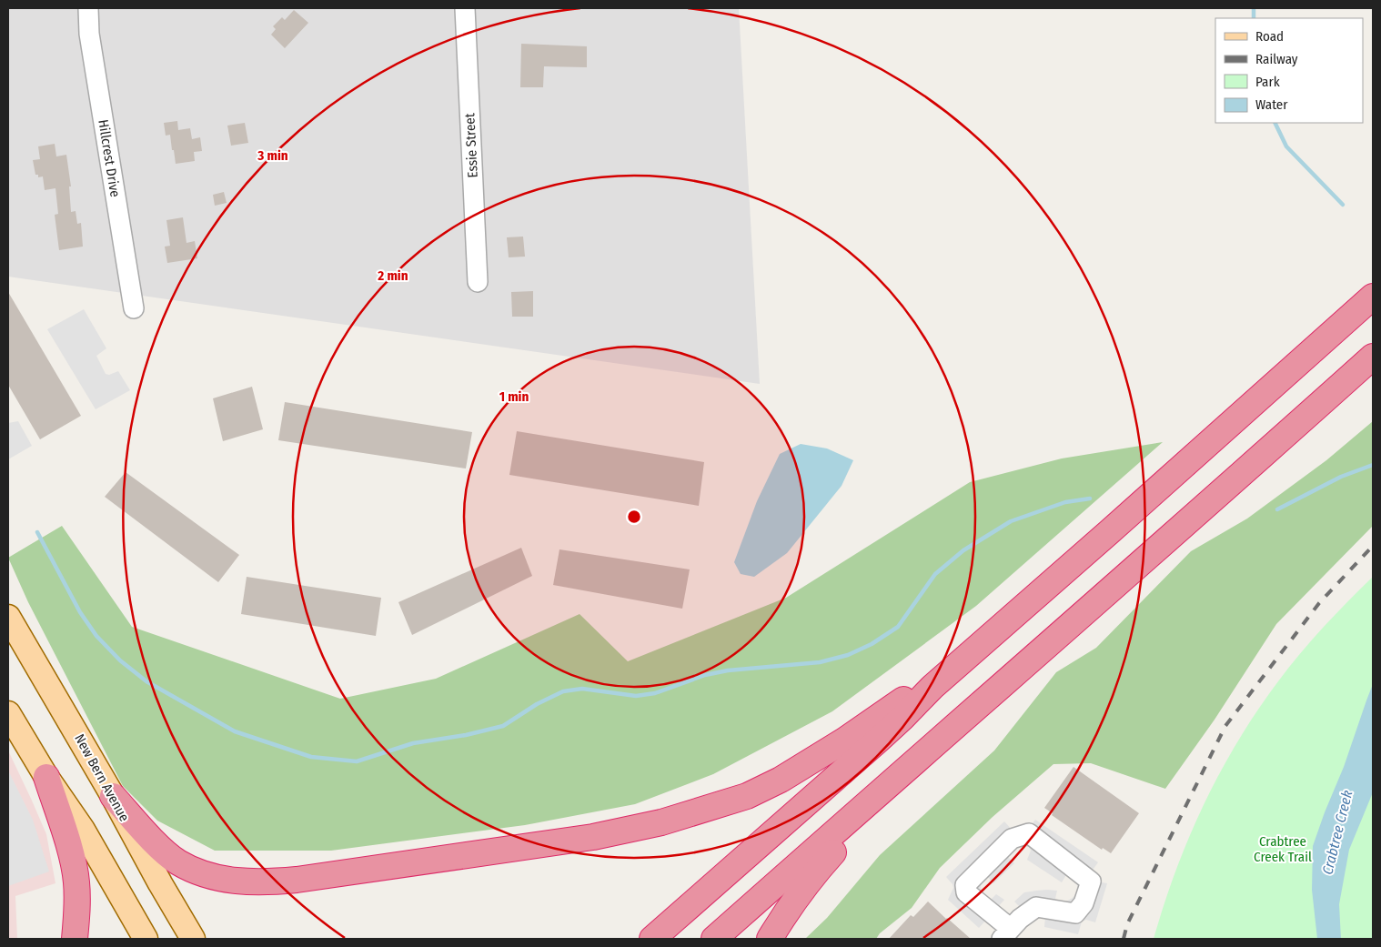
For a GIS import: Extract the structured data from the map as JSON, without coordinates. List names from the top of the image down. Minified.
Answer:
{"streets":{"main road":["New Bern Avenue"],"street":["Essie Street","Hillcrest Drive"]},"water":["Crabtree Creek"],"parks":["Crabtree Creek Trail"],"legend":["Road","Railway","Park","Water"],"rings":["3 min","2 min","1 min"]}
